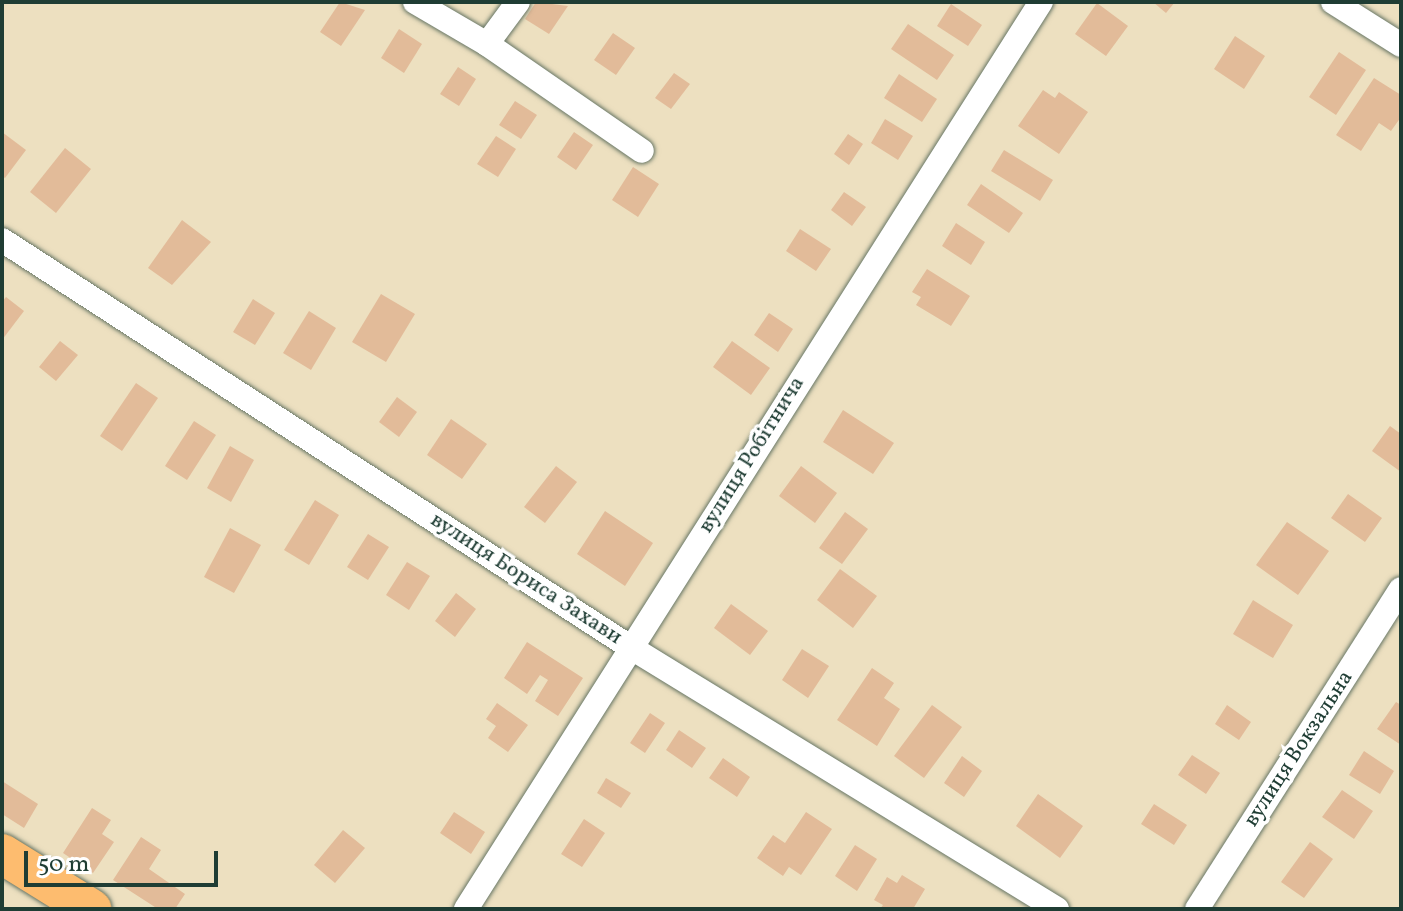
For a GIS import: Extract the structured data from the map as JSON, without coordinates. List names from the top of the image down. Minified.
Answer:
{"streets":{"street":["вулиця Робітнича","вулиця Бориса Захави","вулиця Вокзальна"]},"crossings":[["вулиця Робітнича","вулиця Бориса Захави"]],"scale_bar":"50 m"}
